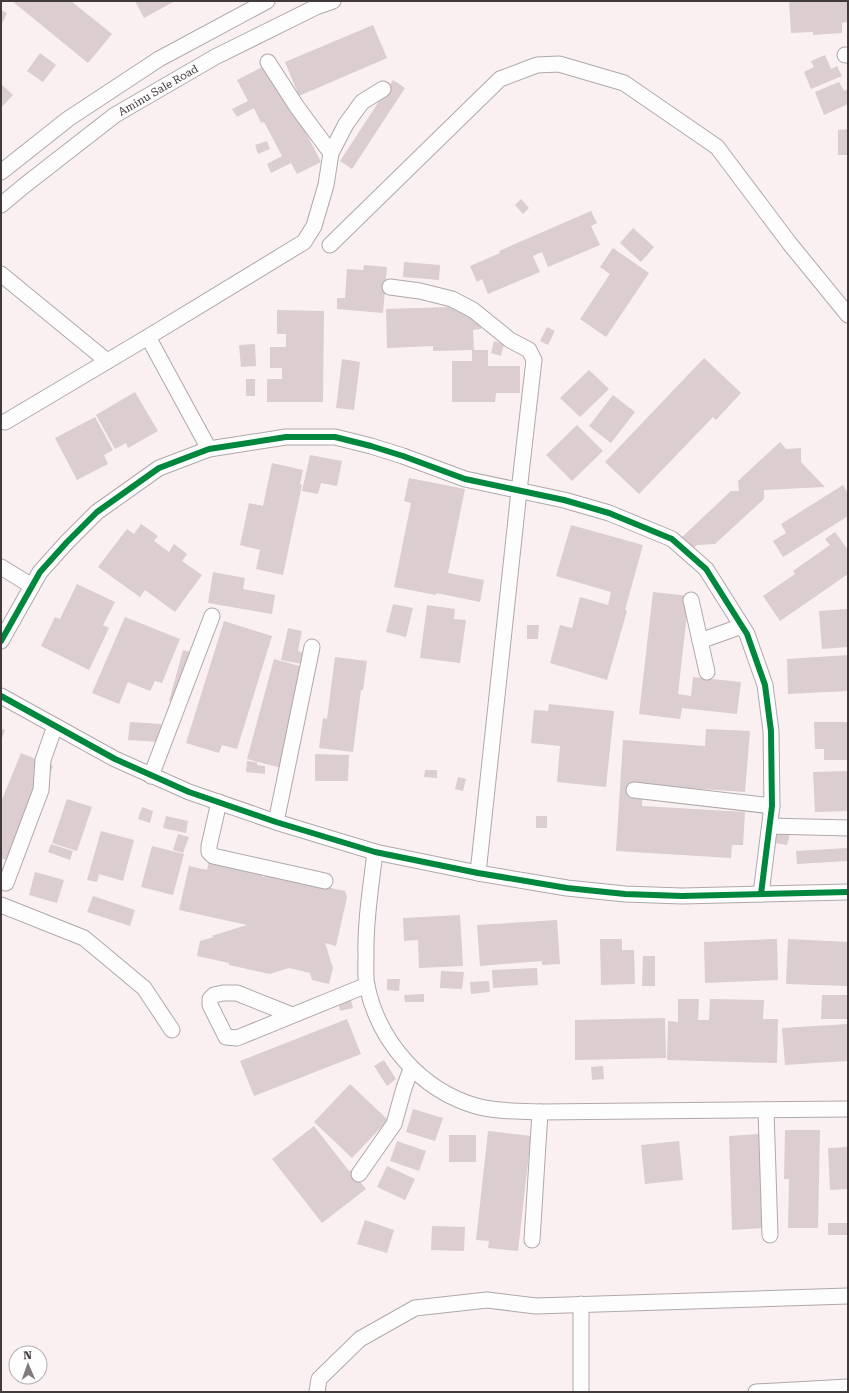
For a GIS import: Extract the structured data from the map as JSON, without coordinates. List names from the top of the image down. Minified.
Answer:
{"streets":{"street":["Aminu Sale Road"]},"north":"top"}
